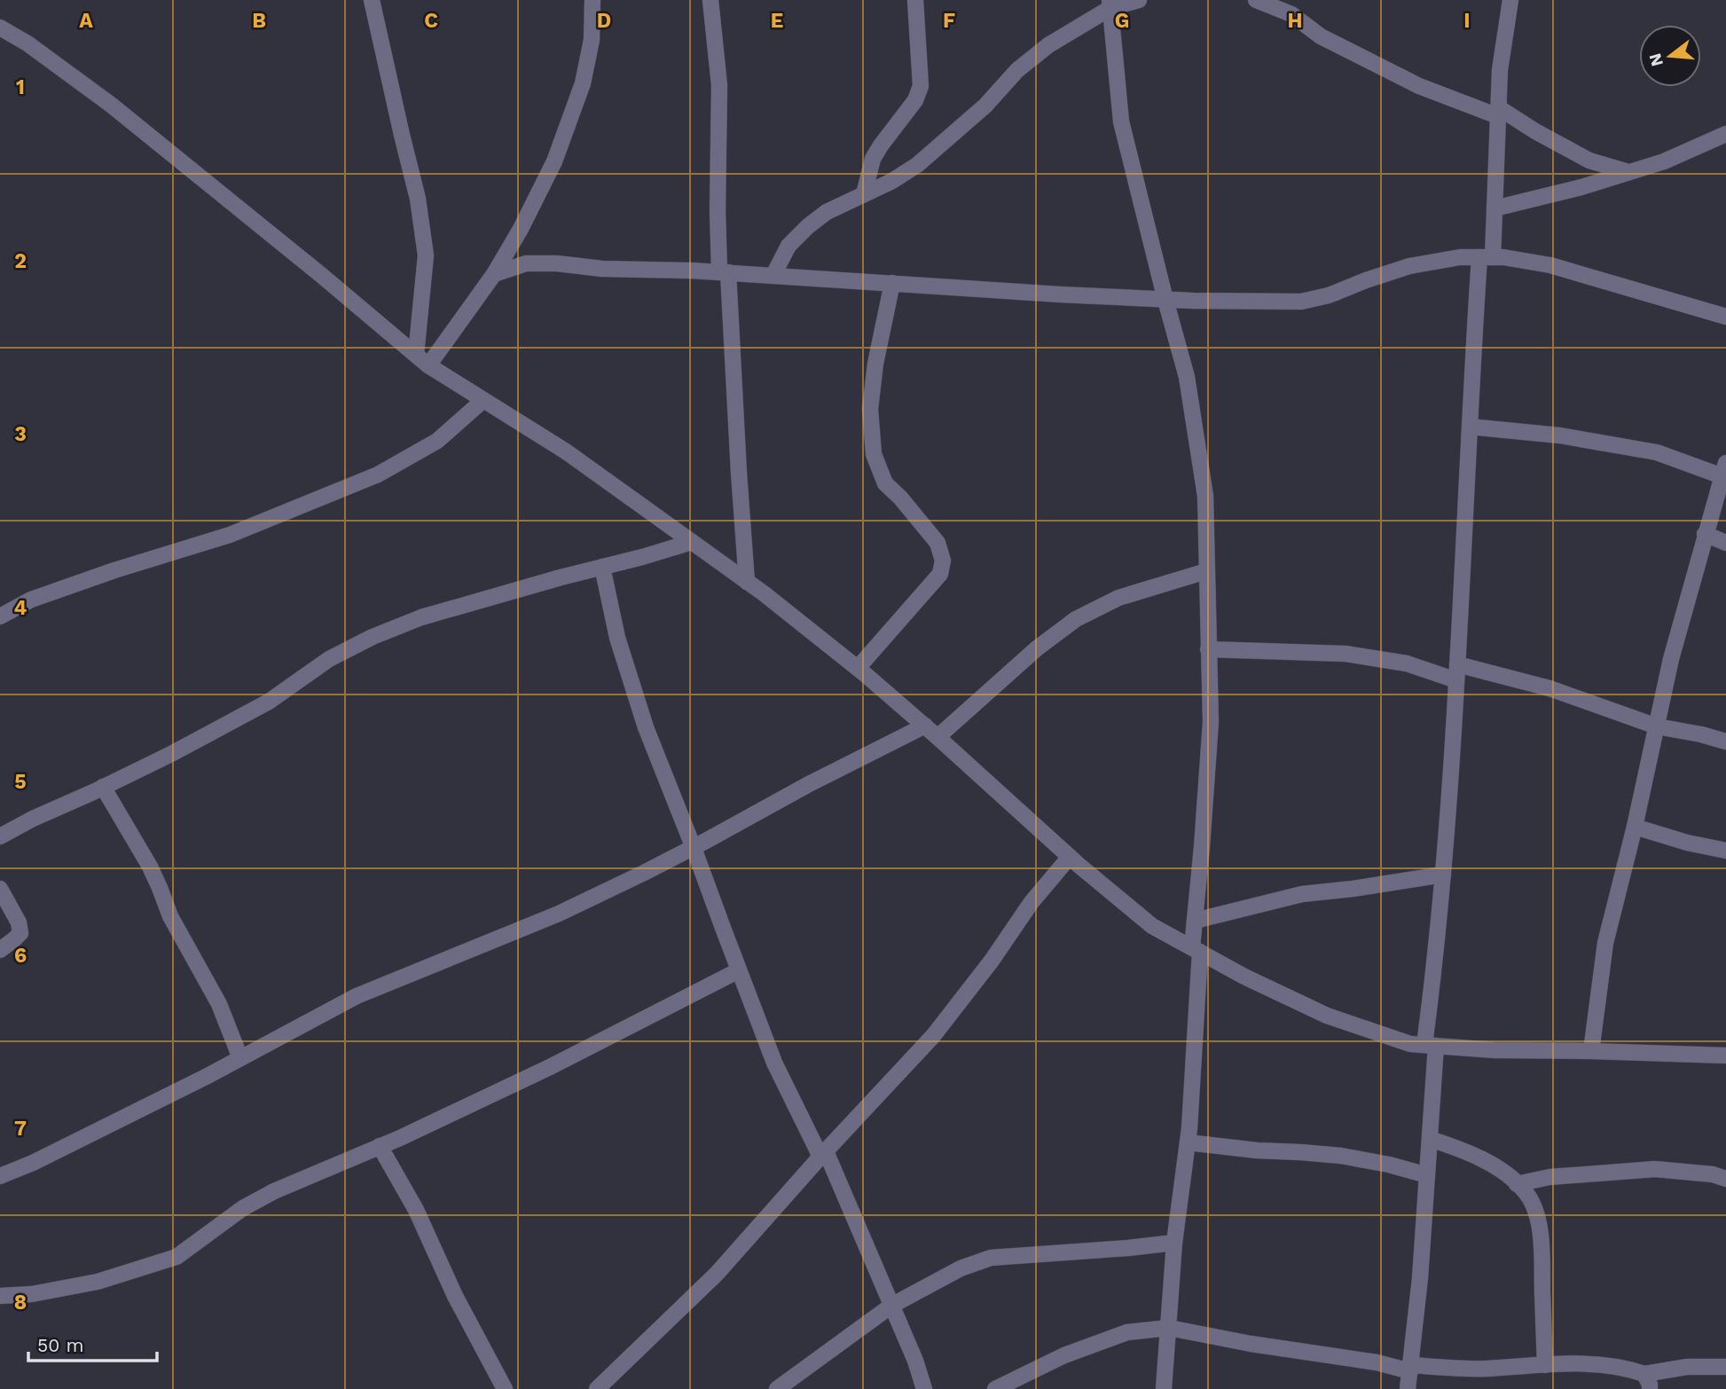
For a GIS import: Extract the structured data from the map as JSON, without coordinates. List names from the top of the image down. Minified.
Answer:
{"scale_bar":"50 m","north":"left","grid":{"columns":["A","B","C","D","E","F","G","H","I"],"rows":["1","2","3","4","5","6","7","8"]}}
